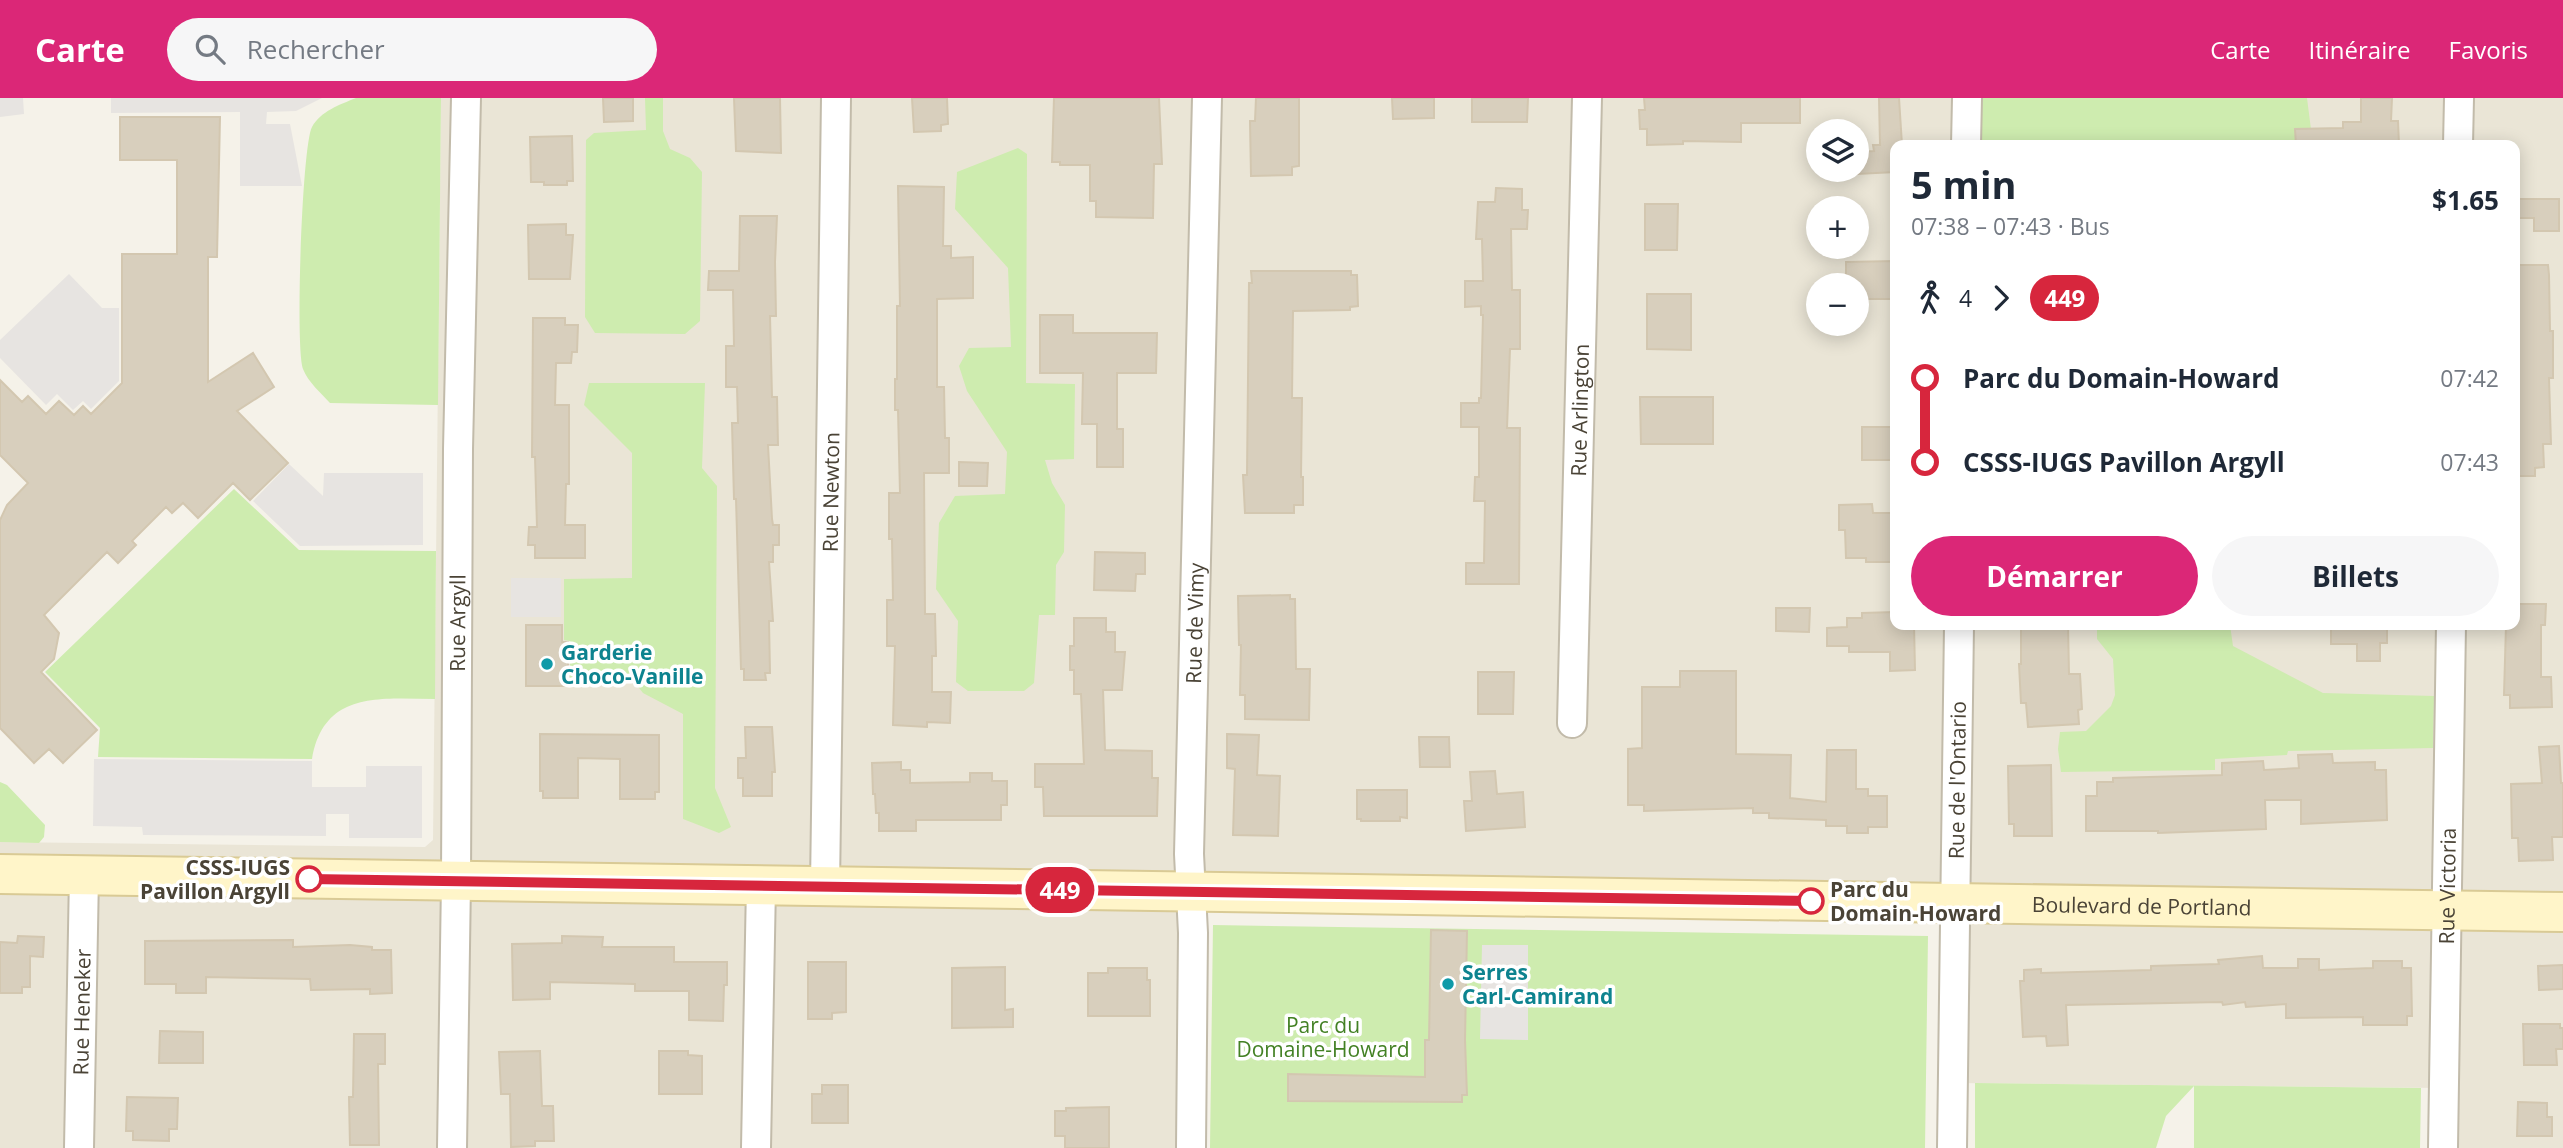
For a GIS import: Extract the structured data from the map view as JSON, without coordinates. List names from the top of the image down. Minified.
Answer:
{"streets":{"main road":["Boulevard de Portland"],"street":["Rue Arlington","Rue Newton","Rue Argyll","Rue de Vimy","Rue de l'Ontario","Rue Victoria","Rue Heneker"]},"crossings":[["Rue Newton","Boulevard de Portland"],["Rue Argyll","Boulevard de Portland"],["Rue de Vimy","Boulevard de Portland"],["Rue de l'Ontario","Boulevard de Portland"],["Rue Victoria","Boulevard de Portland"],["Boulevard de Portland","Rue Heneker"]],"parks":["Parc du Domaine-Howard"],"places":["Garderie Choco-Vanille","CSSS-IUGS Pavillon Argyll","Parc du Domain-Howard","Serres Carl-Camirand"],"lines":["bus line 449"],"page":{"header":"Carte","search":"Rechercher","nav":["Carte","Itinéraire","Favoris"],"on_map":"449","map_buttons":["+","−"],"heading":["5 min","07:38 – 07:43 · Bus","$1.65"],"legs":["4","449"],"list":[{"name":"Parc du Domain-Howard","value":"07:42"},{"name":"CSSS-IUGS Pavillon Argyll","value":"07:43"}],"buttons":["Démarrer","Billets"]}}
